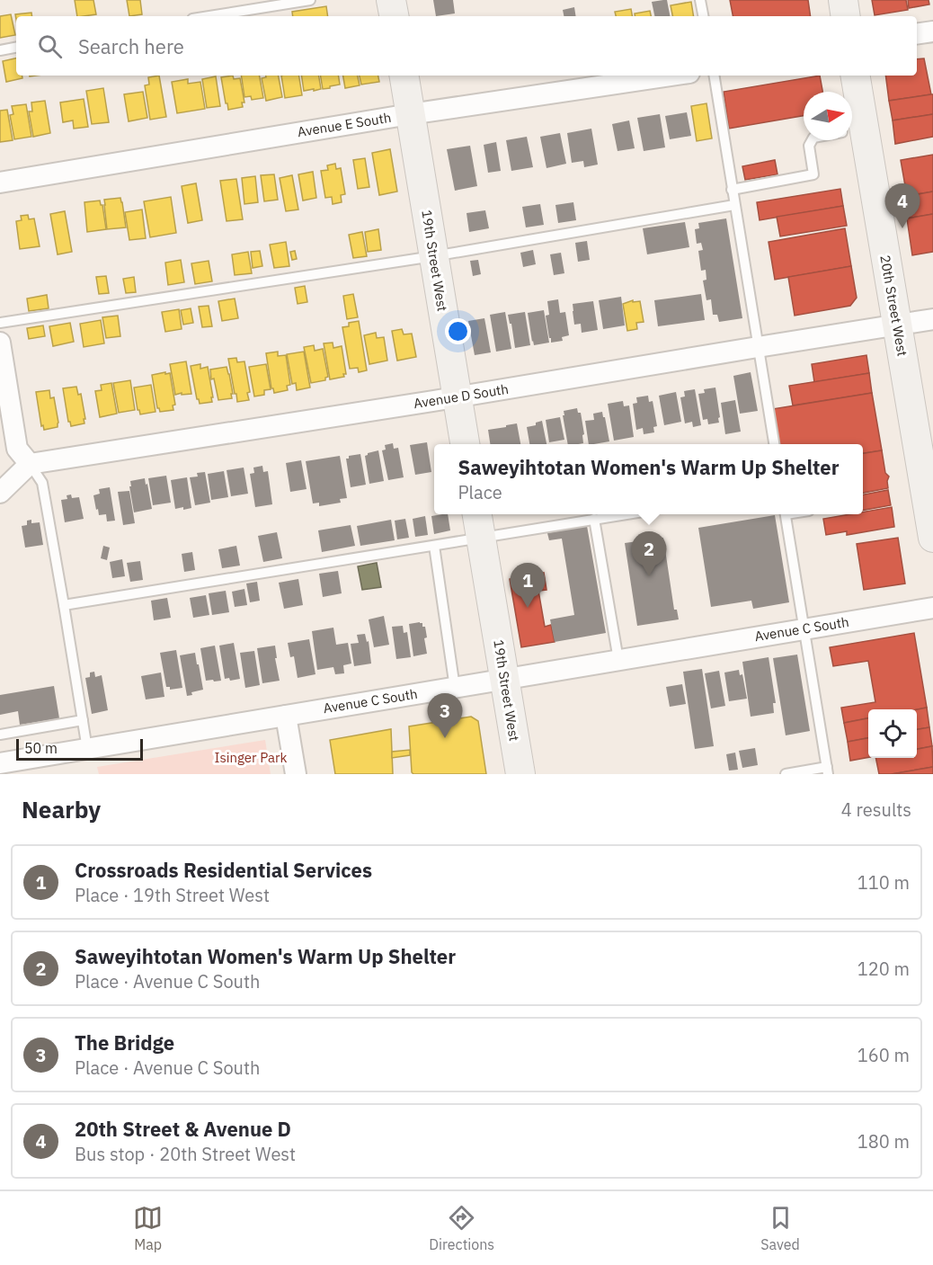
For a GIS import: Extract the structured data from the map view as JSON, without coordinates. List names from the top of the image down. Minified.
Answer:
{"streets":{"street":["Avenue E South","19th Street West","20th Street West","Avenue D South","Avenue C South"]},"crossings":[["Avenue E South","19th Street West"],["19th Street West","Avenue D South"],["19th Street West","Avenue C South"],["20th Street West","Avenue D South"]],"parks":["Isinger Park"],"scale_bar":"50 m","north":"right","page":{"search":"Search here","pins":["4","2","1","3"],"popup":["Saweyihtotan Women's Warm Up Shelter","Place"],"scale":"50 m","heading":["Nearby","4 results"],"list":[{"mark":"1","name":"Crossroads Residential Services","note":"Place · 19th Street West","value":"110 m"},{"mark":"2","name":"Saweyihtotan Women's Warm Up Shelter","note":"Place · Avenue C South","value":"120 m"},{"mark":"3","name":"The Bridge","note":"Place · Avenue C South","value":"160 m"},{"mark":"4","name":"20th Street & Avenue D","note":"Bus stop · 20th Street West","value":"180 m"}],"nav":["Map","Directions","Saved"]}}
